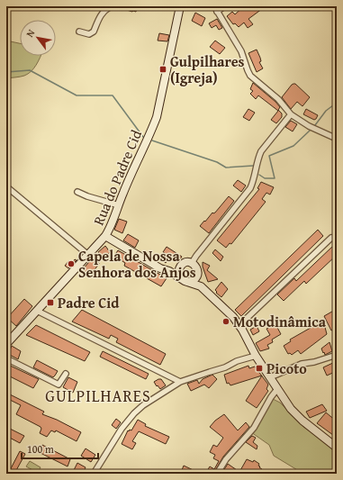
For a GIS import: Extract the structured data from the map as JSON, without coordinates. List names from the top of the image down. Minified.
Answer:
{"streets":{"street":["Rua do Padre Cid"]},"districts":["GULPILHARES"],"places":{"transit":["Gulpilhares (Igreja)","Padre Cid","Picoto"],"other":["Capela de Nossa Senhora dos Anjos","Motodinâmica"]},"scale_bar":"100 m","north":"top left"}
